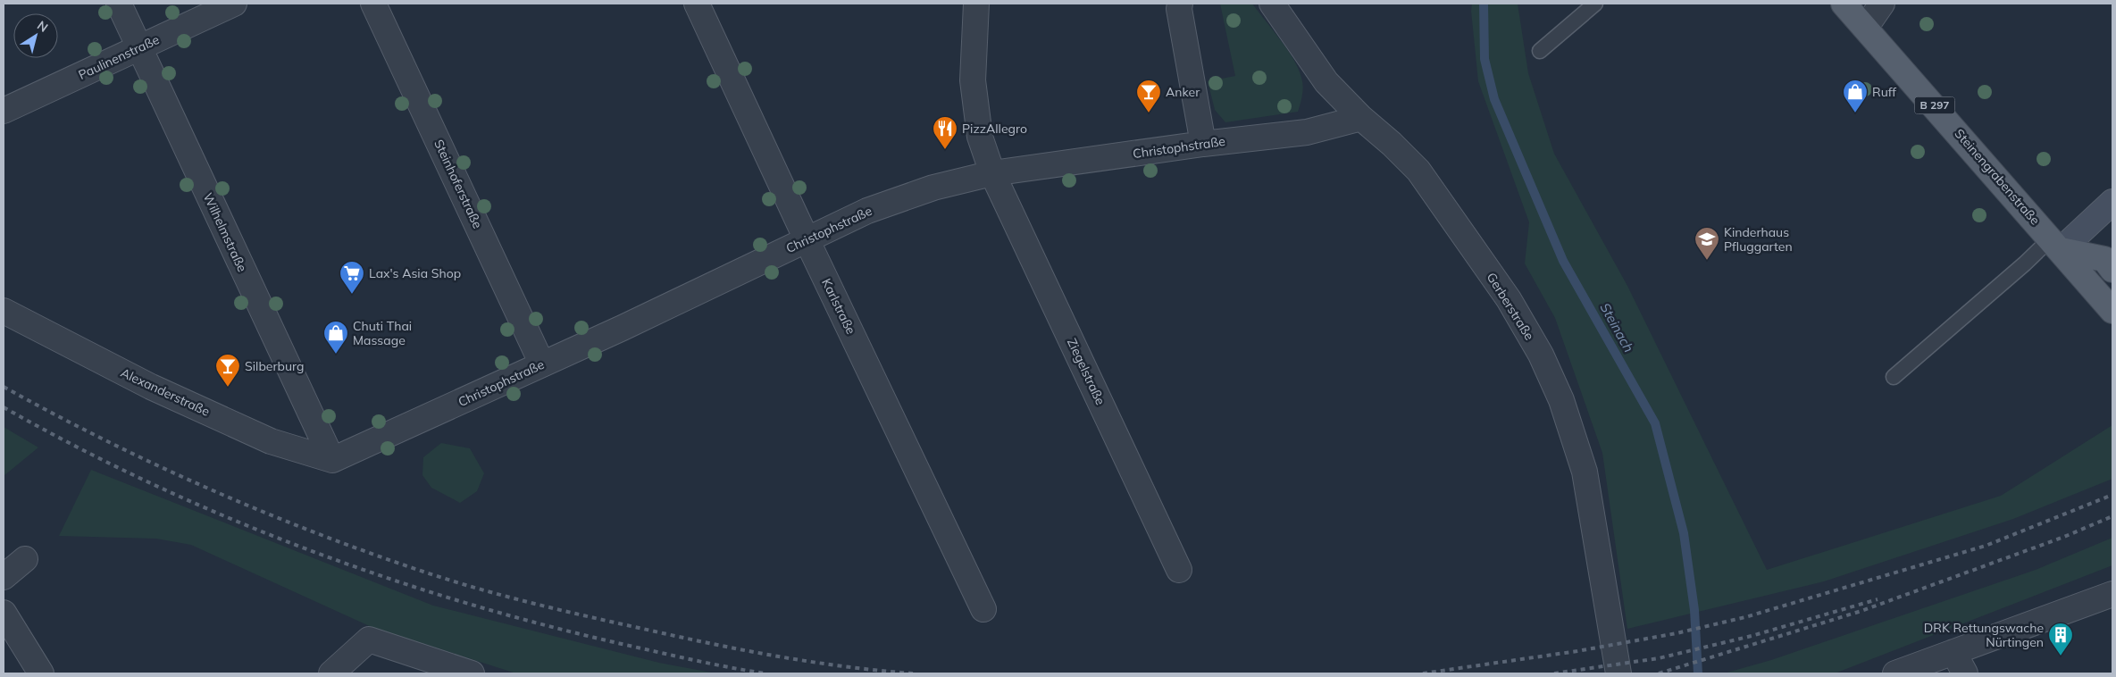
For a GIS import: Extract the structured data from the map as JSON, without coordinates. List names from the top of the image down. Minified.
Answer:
{"streets":{"main road":["B 297","Steinengrabenstraße"],"street":["Paulinenstraße","Christophstraße","Steinhoferstraße","Wilhelmstraße","Karlstraße","Gerberstraße","Ziegelstraße","Alexanderstraße"]},"crossings":[["Paulinenstraße","Wilhelmstraße"],["Christophstraße","Steinhoferstraße"],["Christophstraße","Wilhelmstraße"],["Christophstraße","Karlstraße"],["Christophstraße","Gerberstraße"],["Christophstraße","Ziegelstraße"],["Christophstraße","Alexanderstraße"],["Wilhelmstraße","Alexanderstraße"]],"water":["Steinach"],"places":{"bar":["Anker","Silberburg"],"shop":["Ruff","Chuti Thai Massage"],"restaurant":["PizzAllegro"],"school or university":["Kinderhaus Pfluggarten"],"supermarket":["Lax's Asia Shop"],"building":["DRK Rettungswache Nürtingen"]},"north":"top right"}
